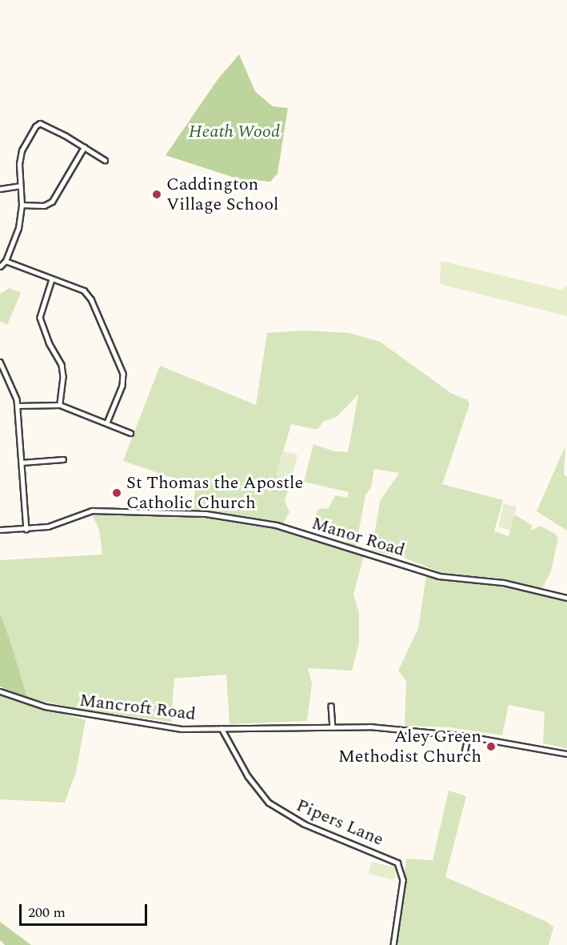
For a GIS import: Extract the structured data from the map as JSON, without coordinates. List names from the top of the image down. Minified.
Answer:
{"streets":{"street":["Manor Road","Mancroft Road","Pipers Lane"]},"crossings":[["Mancroft Road","Pipers Lane"]],"parks":["Heath Wood"],"places":["Caddington Village School","St Thomas the Apostle Catholic Church","Aley Green Methodist Church"],"scale_bar":"200 m"}
